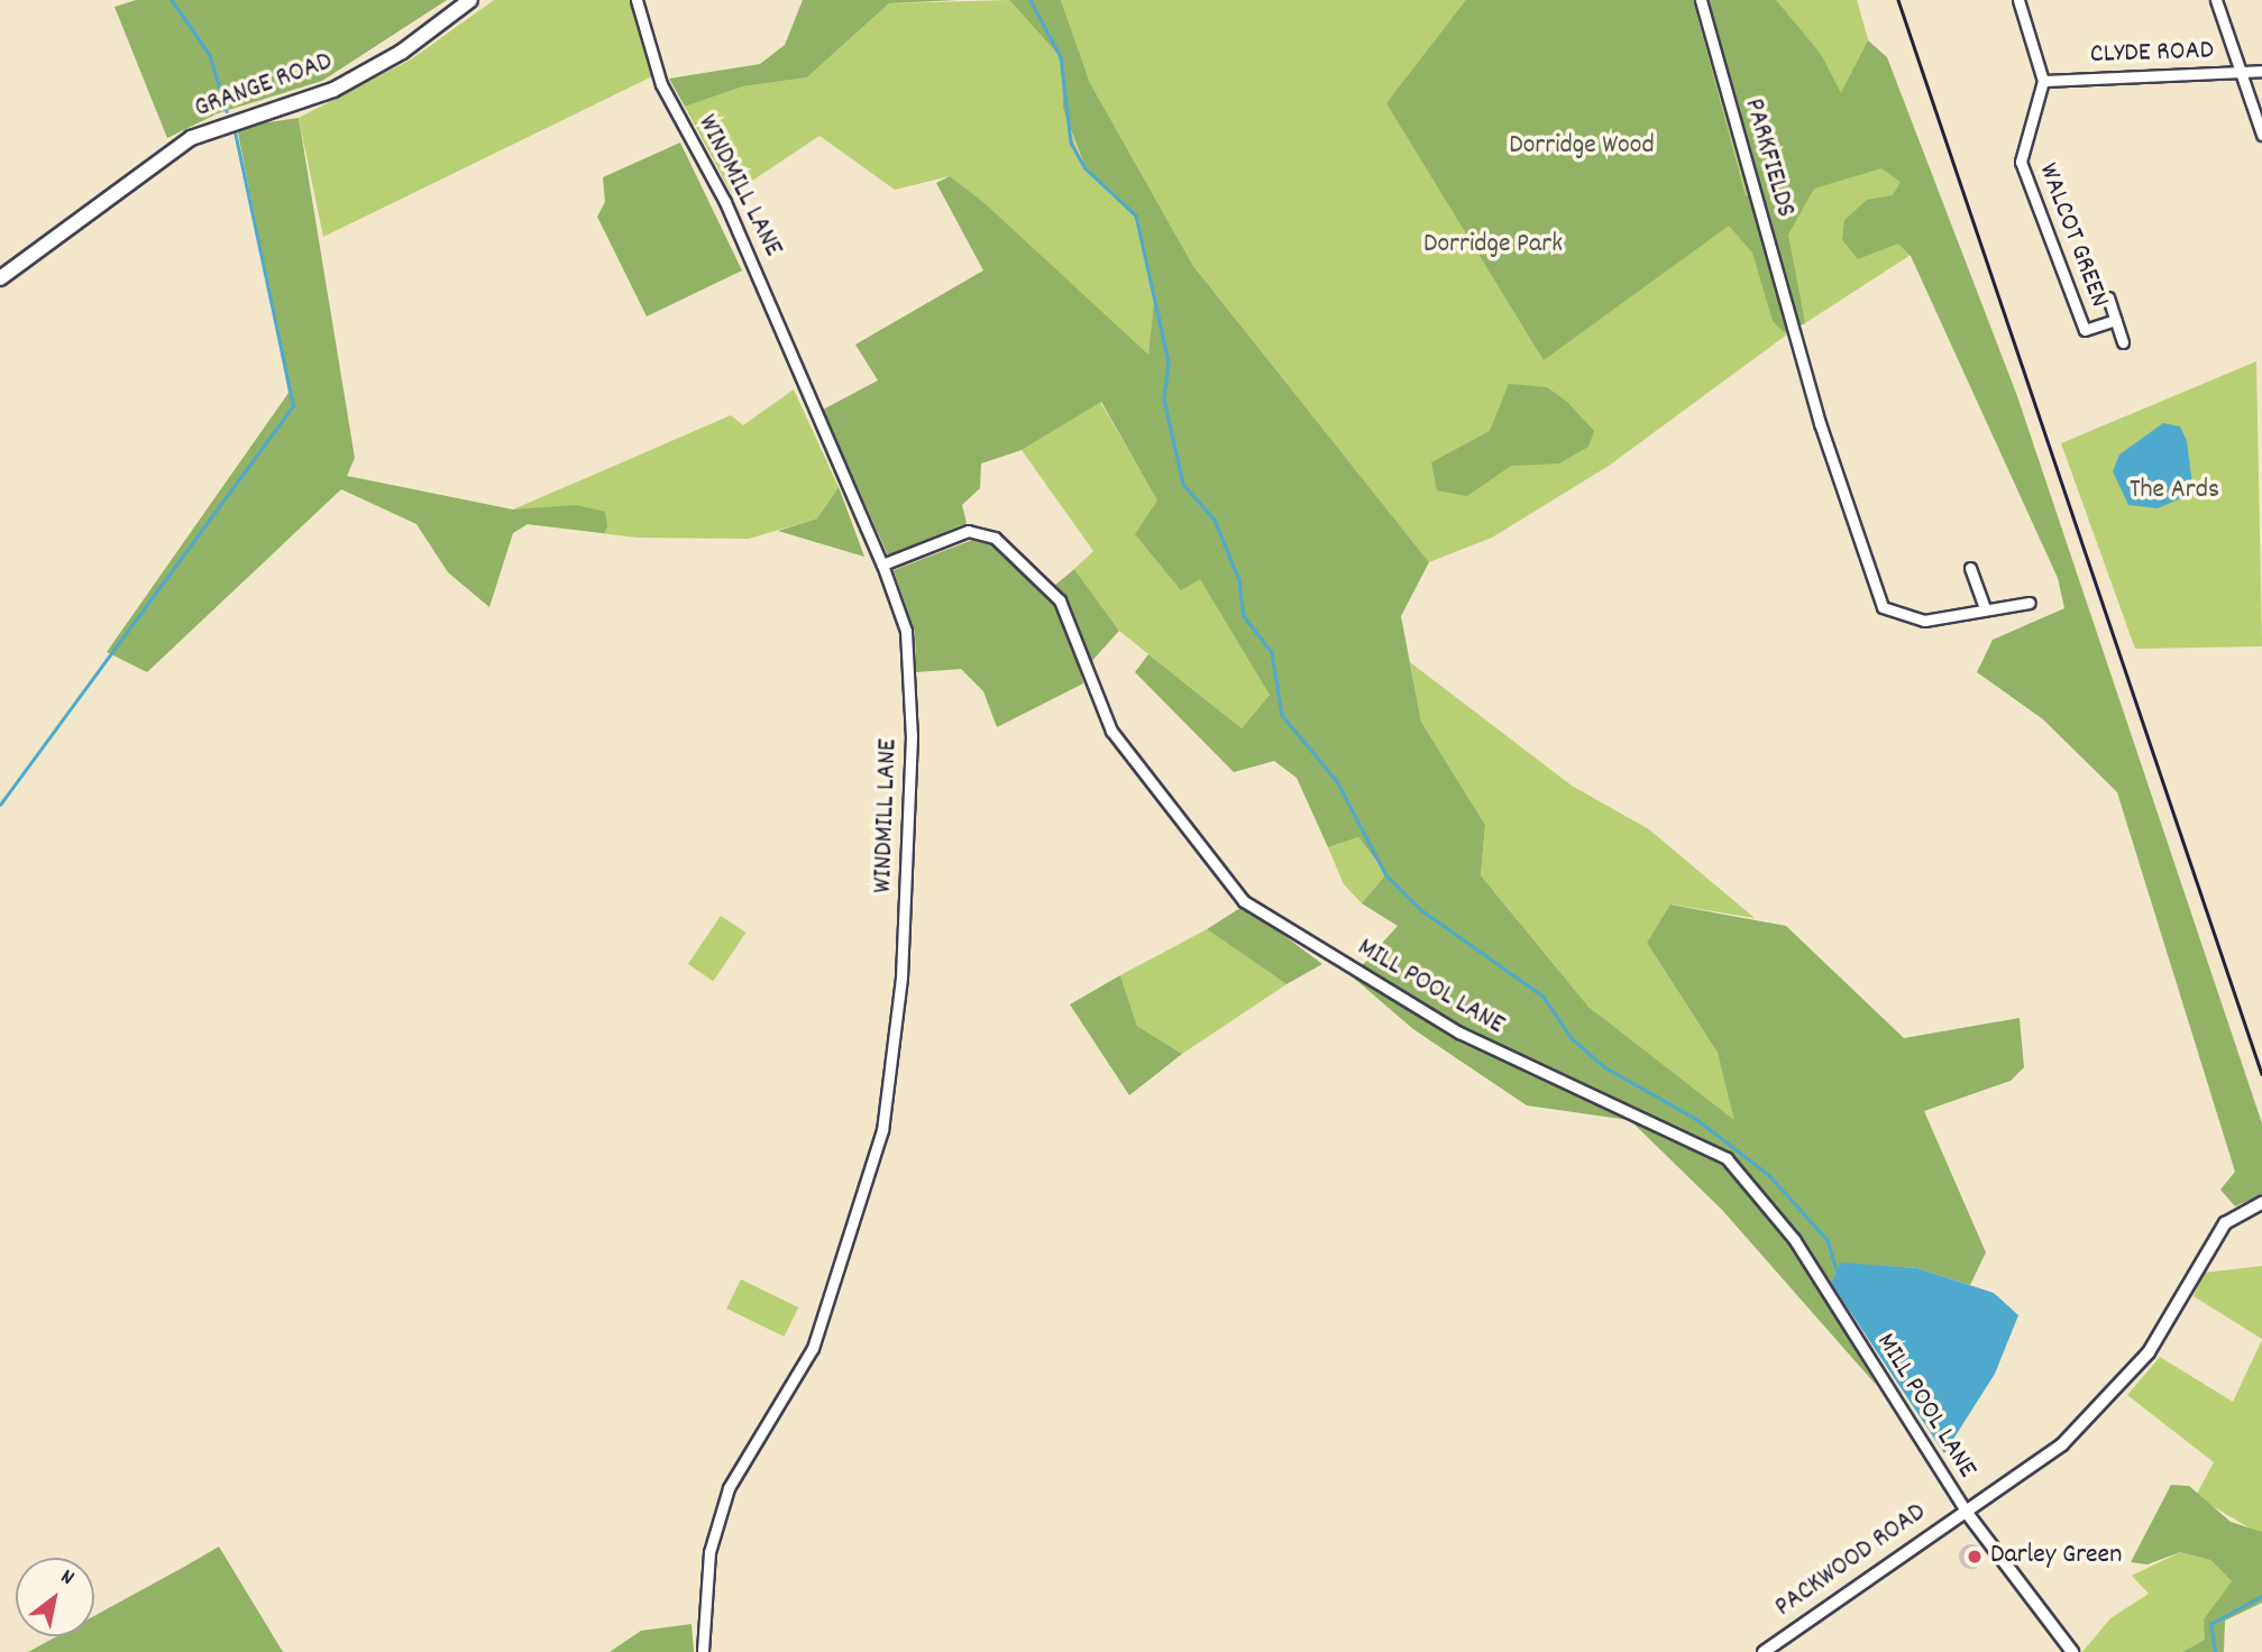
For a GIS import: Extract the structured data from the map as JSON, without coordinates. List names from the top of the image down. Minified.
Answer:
{"streets":{"main road":["GRANGE ROAD"],"street":["CLYDE ROAD","PARKFIELDS","WINDMILL LANE","WALCOT GREEN","MILL POOL LANE","PACKWOOD ROAD"]},"crossings":[["CLYDE ROAD","WALCOT GREEN"],["WINDMILL LANE","MILL POOL LANE"],["MILL POOL LANE","PACKWOOD ROAD"]],"parks":["Dorridge Wood","Dorridge Park","The Ards"],"places":["Darley Green"],"north":"top right"}
